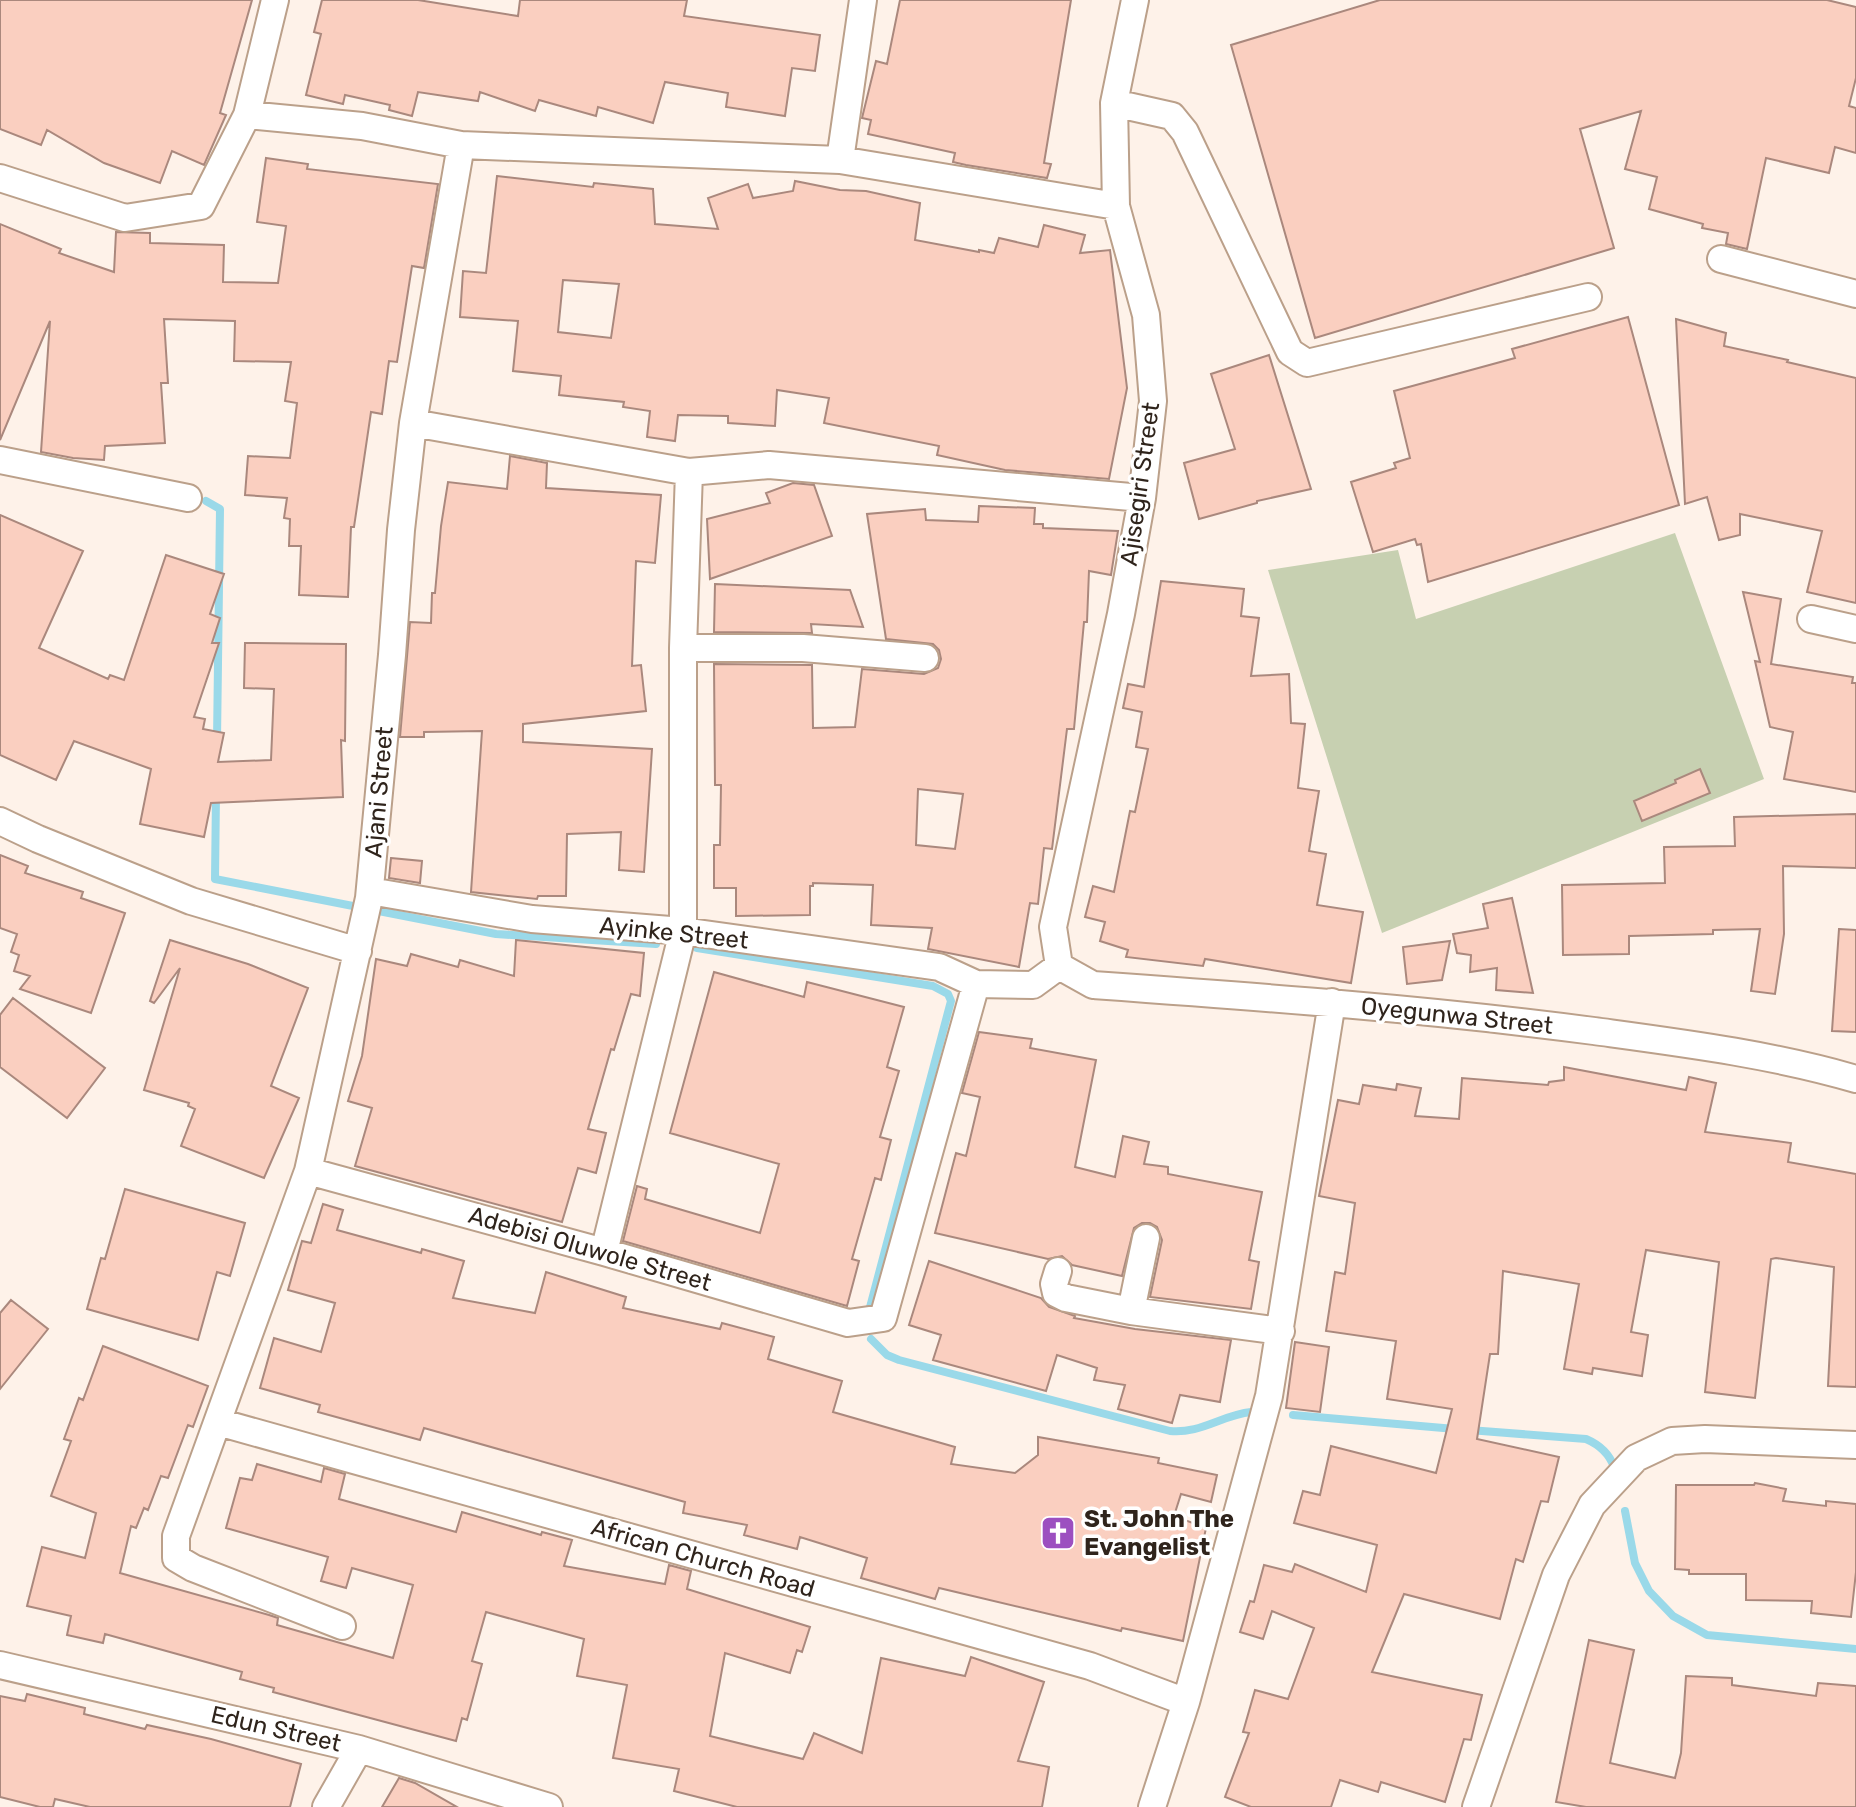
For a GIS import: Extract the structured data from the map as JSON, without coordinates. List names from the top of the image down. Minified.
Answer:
{"streets":{"street":["Ajisegiri Street","Ajani Street","Ayinke Street","Oyegunwa Street","Adebisi Oluwole Street","African Church Road","Edun Street"]},"crossings":[["Ajisegiri Street","Oyegunwa Street"],["Ajani Street","Ayinke Street"],["Ajani Street","Adebisi Oluwole Street"],["Ajani Street","African Church Road"],["Ayinke Street","Adebisi Oluwole Street"]],"places":{"church":["St. John The Evangelist"]}}
